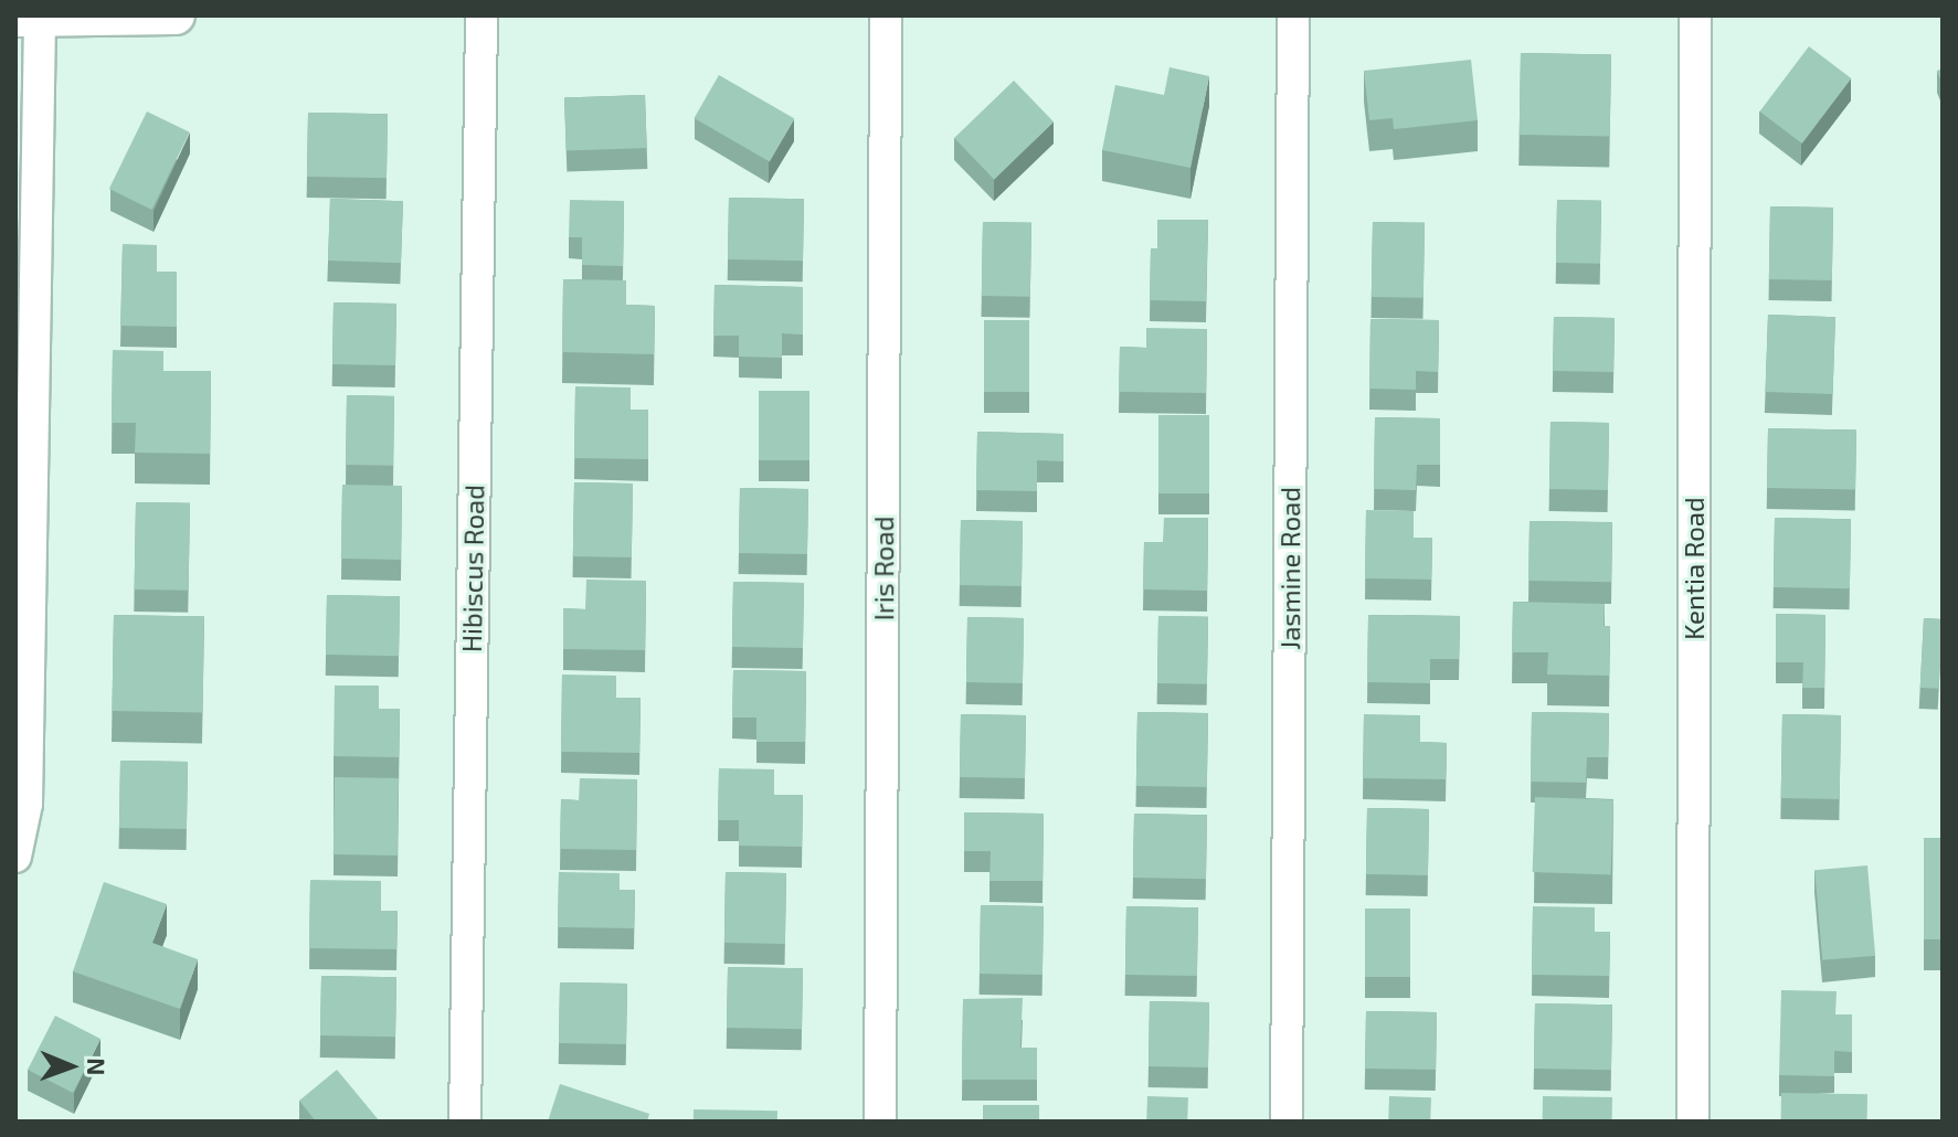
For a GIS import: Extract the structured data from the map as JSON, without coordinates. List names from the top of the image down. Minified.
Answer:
{"streets":{"street":["Hibiscus Road","Iris Road","Jasmine Road","Kentia Road"]},"north":"right"}
